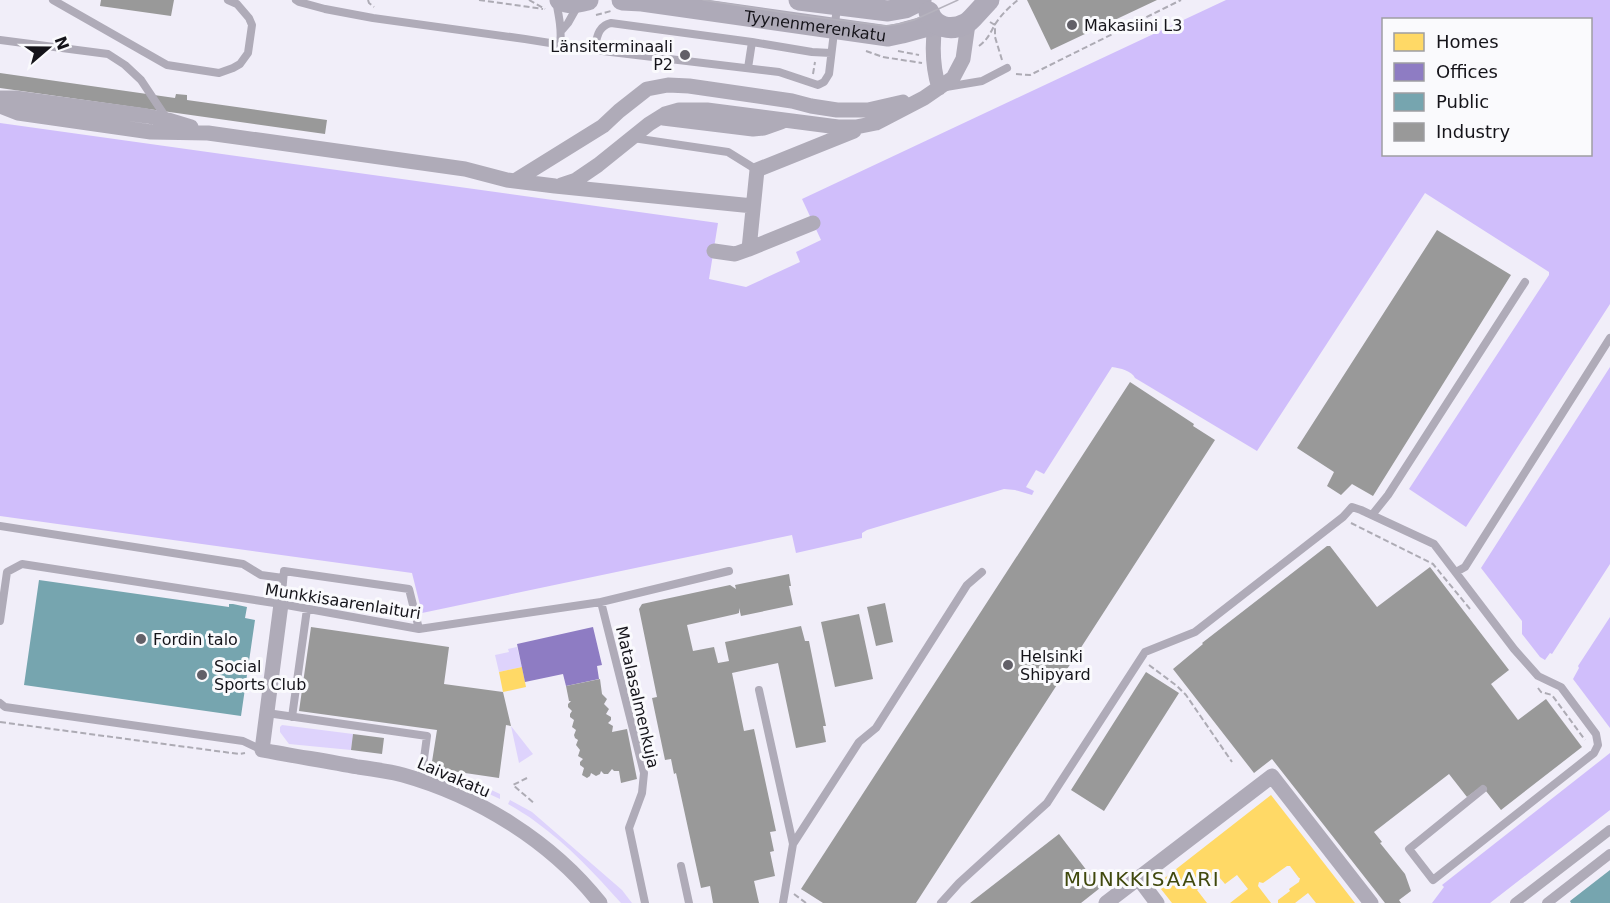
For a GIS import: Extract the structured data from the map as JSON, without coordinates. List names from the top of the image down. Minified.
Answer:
{"streets":{"main road":["Tyynenmerenkatu"],"street":["Laivakatu"],"lane":["Munkkisaarenlaituri","Matalasalmenkuja"]},"crossings":[["Munkkisaarenlaituri","Matalasalmenkuja"]],"districts":["MUNKKISAARI"],"places":["Makasiini L3","Länsiterminaali P2","Fordin talo","Helsinki Shipyard","Social Sports Club"],"legend":["Homes","Offices","Public","Industry"],"north":"right"}
